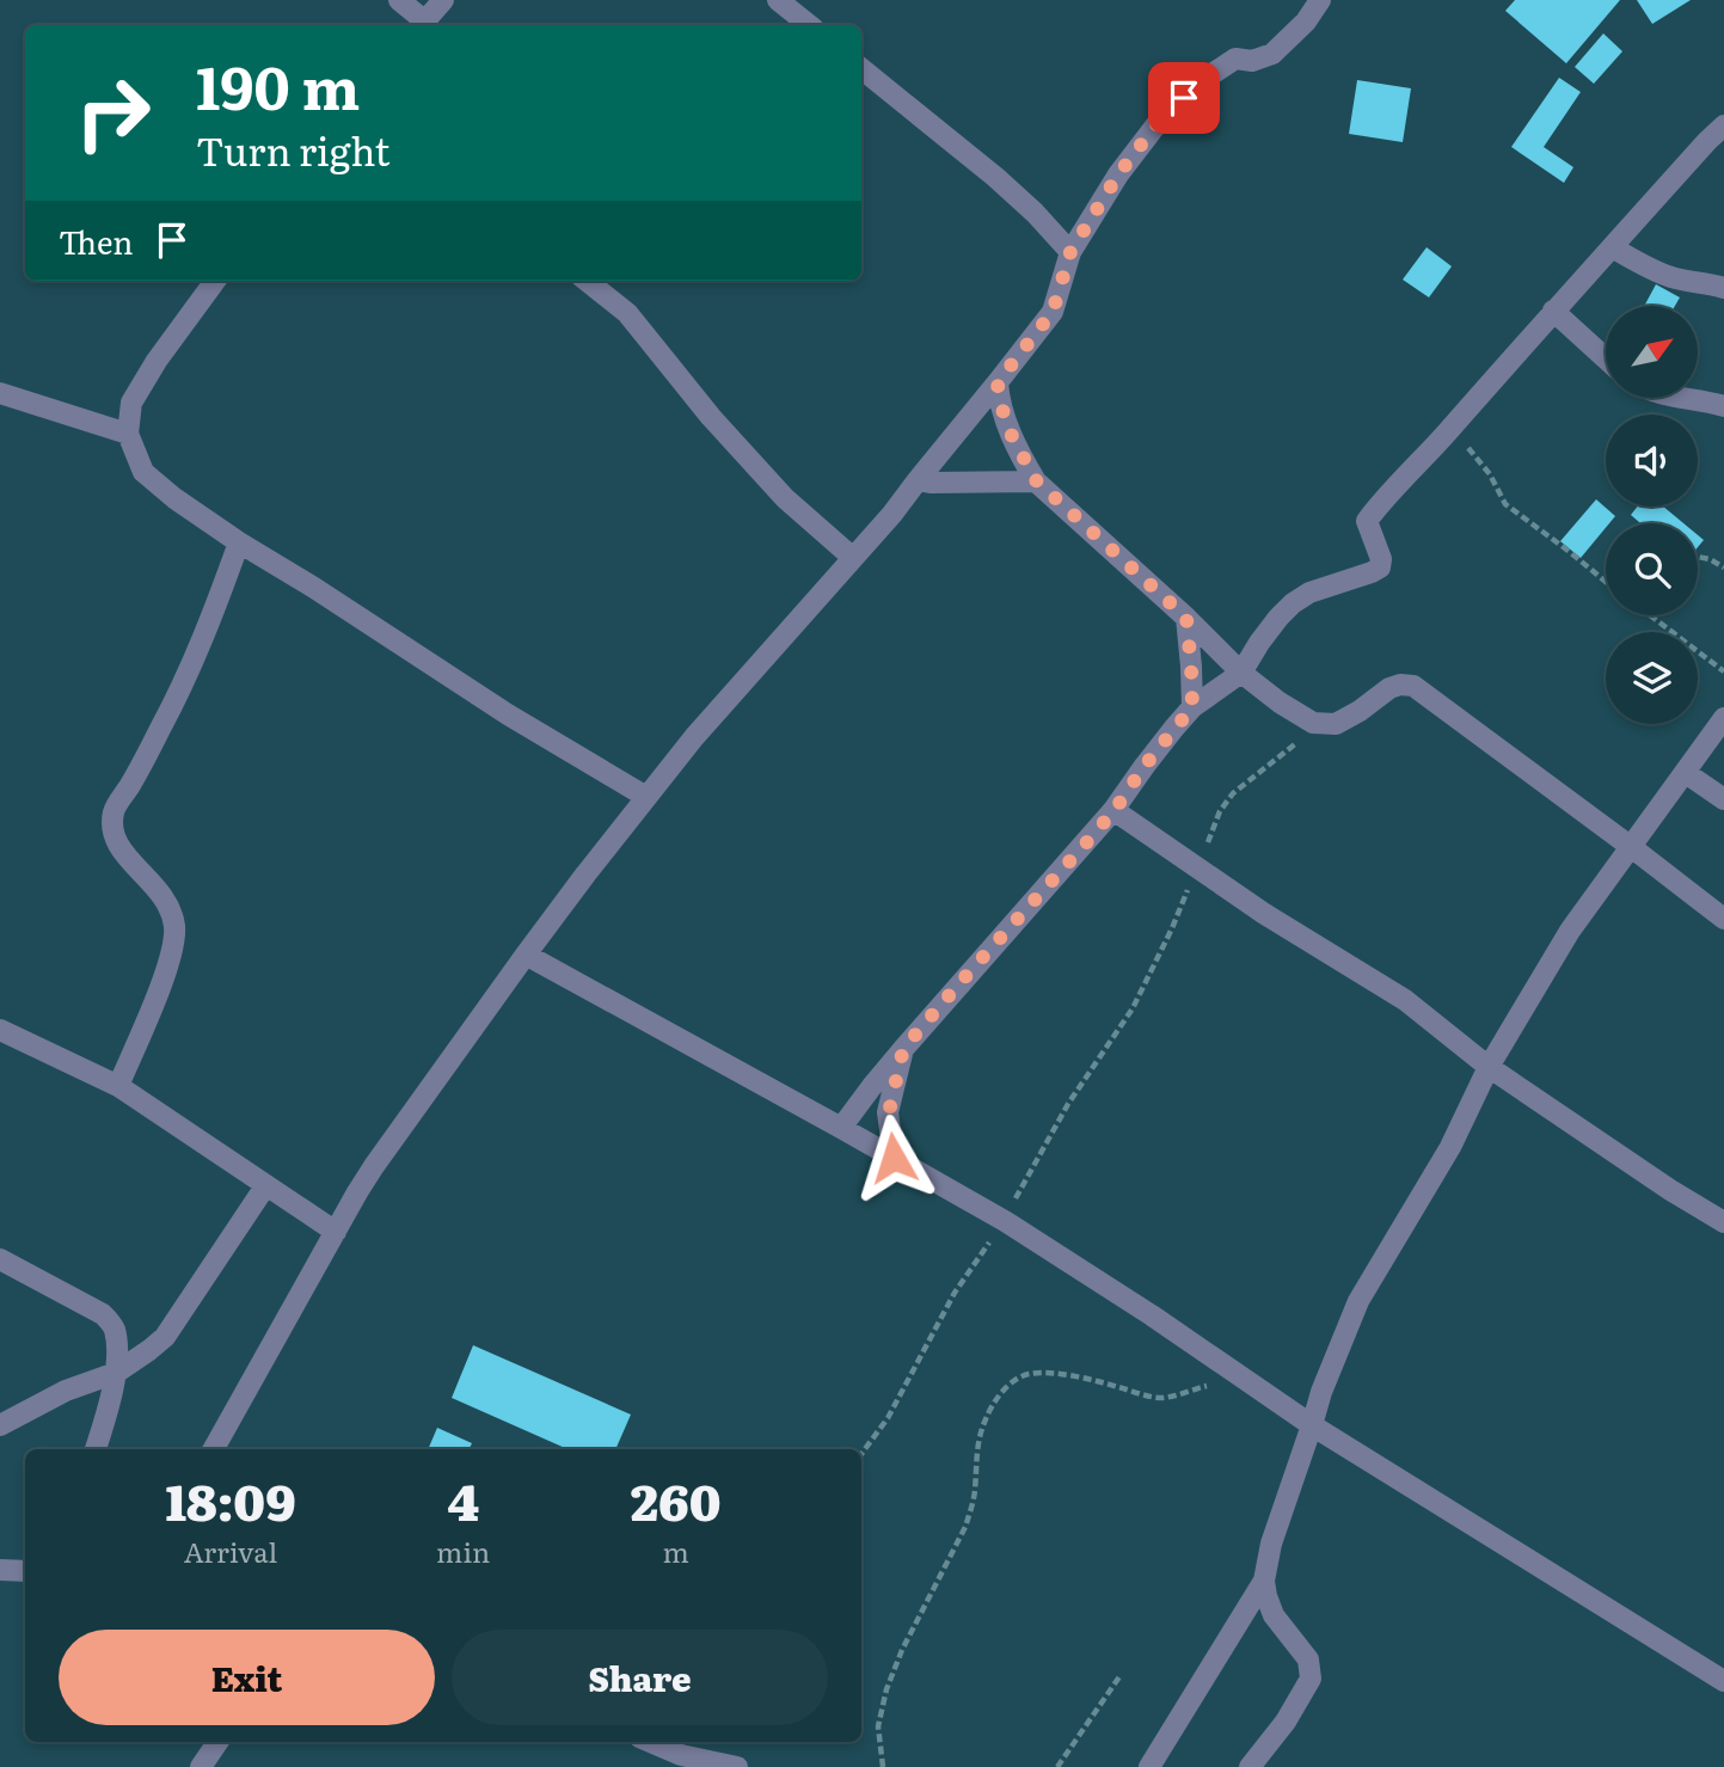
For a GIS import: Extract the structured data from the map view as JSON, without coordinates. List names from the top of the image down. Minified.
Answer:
{"north":"top right","page":{"turn":["190 m","Turn right"],"then":"Then","eta":["18:09","Arrival","4","min","260","m"],"buttons":["Exit","Share"]}}
